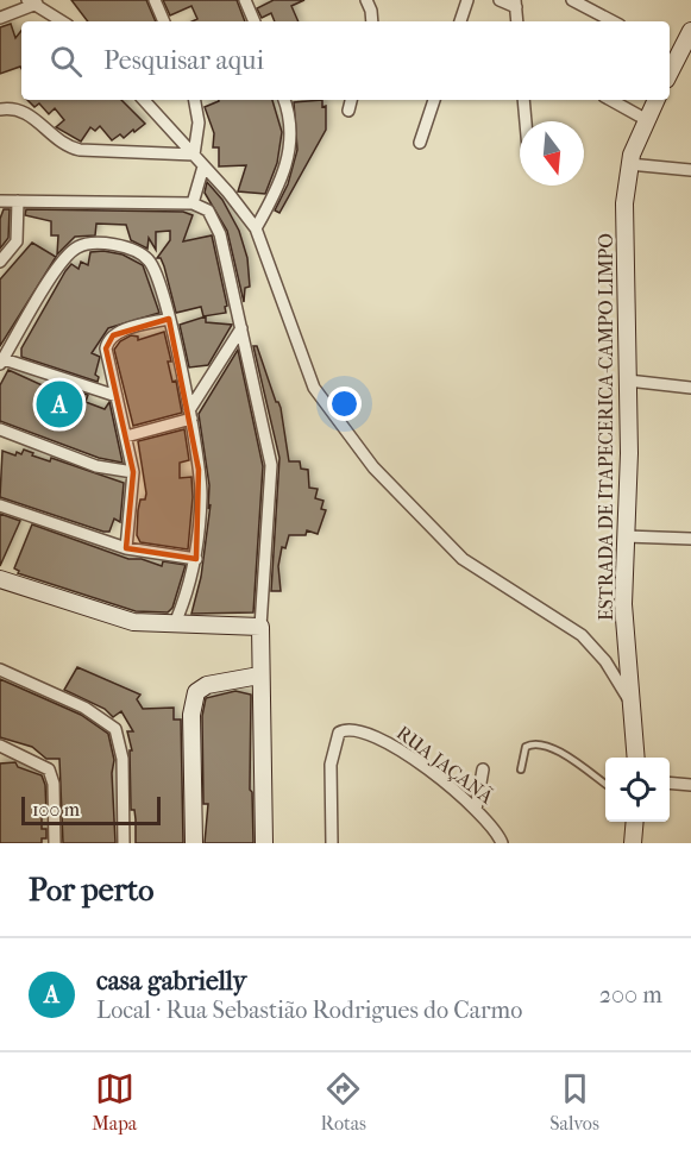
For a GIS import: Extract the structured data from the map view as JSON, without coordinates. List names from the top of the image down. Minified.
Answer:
{"streets":{"main road":["ESTRADA DE ITAPECERICA-CAMPO LIMPO"],"street":["RUA JAÇANÃ"]},"scale_bar":"100 m","north":"bottom","page":{"search":"Pesquisar aqui","pins":"A","scale":"100 m","heading":"Por perto","list":[{"mark":"A","name":"casa gabrielly","note":"Local · Rua Sebastião Rodrigues do Carmo","value":"200 m"}],"nav":["Mapa","Rotas","Salvos"]}}
